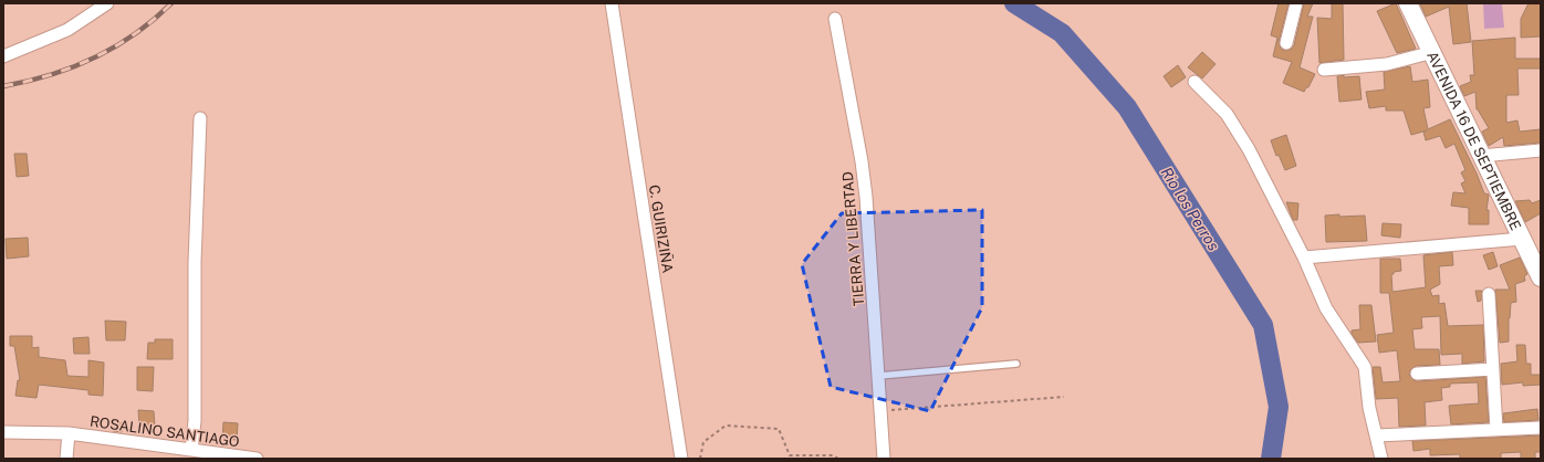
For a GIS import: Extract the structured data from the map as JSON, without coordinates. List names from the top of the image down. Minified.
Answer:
{"streets":{"street":["AVENIDA 16 DE SEPTIEMBRE","C. GUIRIZIÑA","TIERRA Y LIBERTAD","ROSALINO SANTIAGO"]},"water":["Rio los Perros"]}
